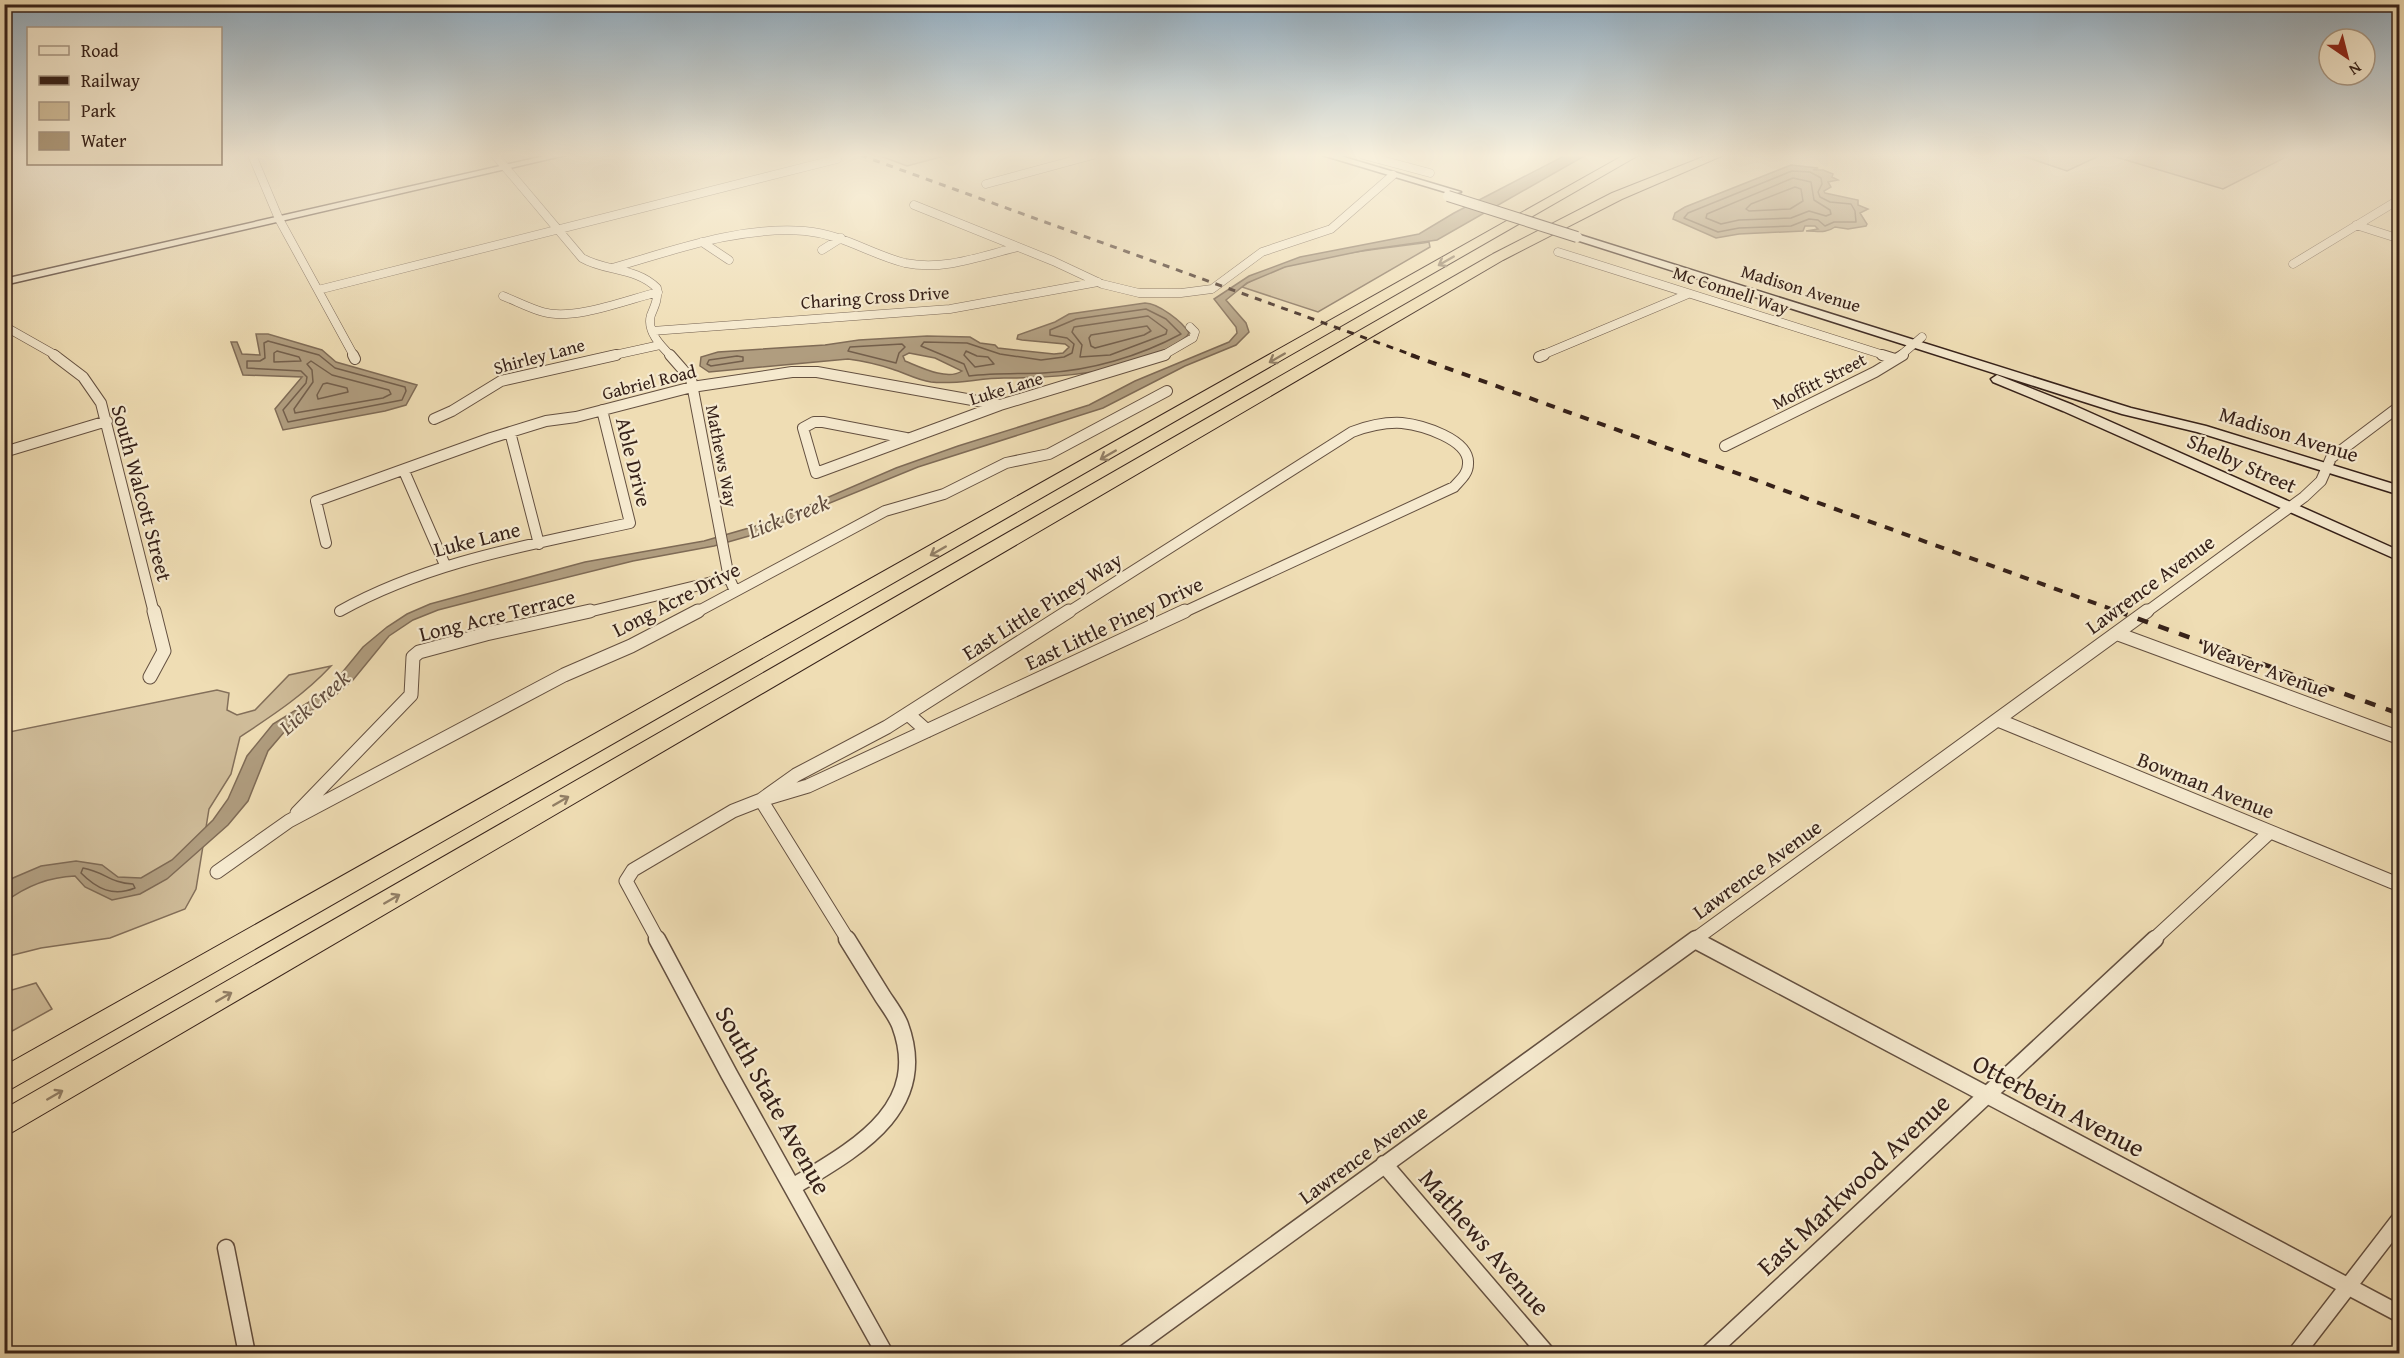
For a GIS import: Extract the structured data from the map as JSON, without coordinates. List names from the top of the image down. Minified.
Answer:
{"streets":{"main road":["Madison Avenue","Shelby Street"],"street":["Mc Connell Way","Charing Cross Drive","Shirley Lane","Moffitt Street","Gabriel Road","Luke Lane","Mathews Way","Able Drive","South Walcott Street","Lawrence Avenue","Long Acre Drive","East Little Piney Way","Long Acre Terrace","East Little Piney Drive","Weaver Avenue","Bowman Avenue","South State Avenue","Otterbein Avenue","East Markwood Avenue","Mathews Avenue"]},"crossings":[["Madison Avenue","Moffitt Street"],["Madison Avenue","Shelby Street"],["Madison Avenue","Lawrence Avenue"],["Mc Connell Way","Moffitt Street"],["Charing Cross Drive","Mathews Way"],["Shirley Lane","Mathews Way"],["Gabriel Road","Luke Lane"],["Gabriel Road","Mathews Way"],["Gabriel Road","Able Drive"],["Luke Lane","Able Drive"],["Mathews Way","Long Acre Drive"],["Mathews Way","Long Acre Terrace"],["Shelby Street","Lawrence Avenue"],["Lawrence Avenue","Weaver Avenue"],["Lawrence Avenue","Bowman Avenue"],["Lawrence Avenue","Otterbein Avenue"],["Lawrence Avenue","Mathews Avenue"],["Long Acre Drive","Long Acre Terrace"],["East Little Piney Way","East Little Piney Drive"],["East Little Piney Way","South State Avenue"],["Bowman Avenue","East Markwood Avenue"],["Otterbein Avenue","East Markwood Avenue"]],"water":["Lick Creek"],"legend":["Road","Railway","Park","Water"],"north":"bottom right"}
